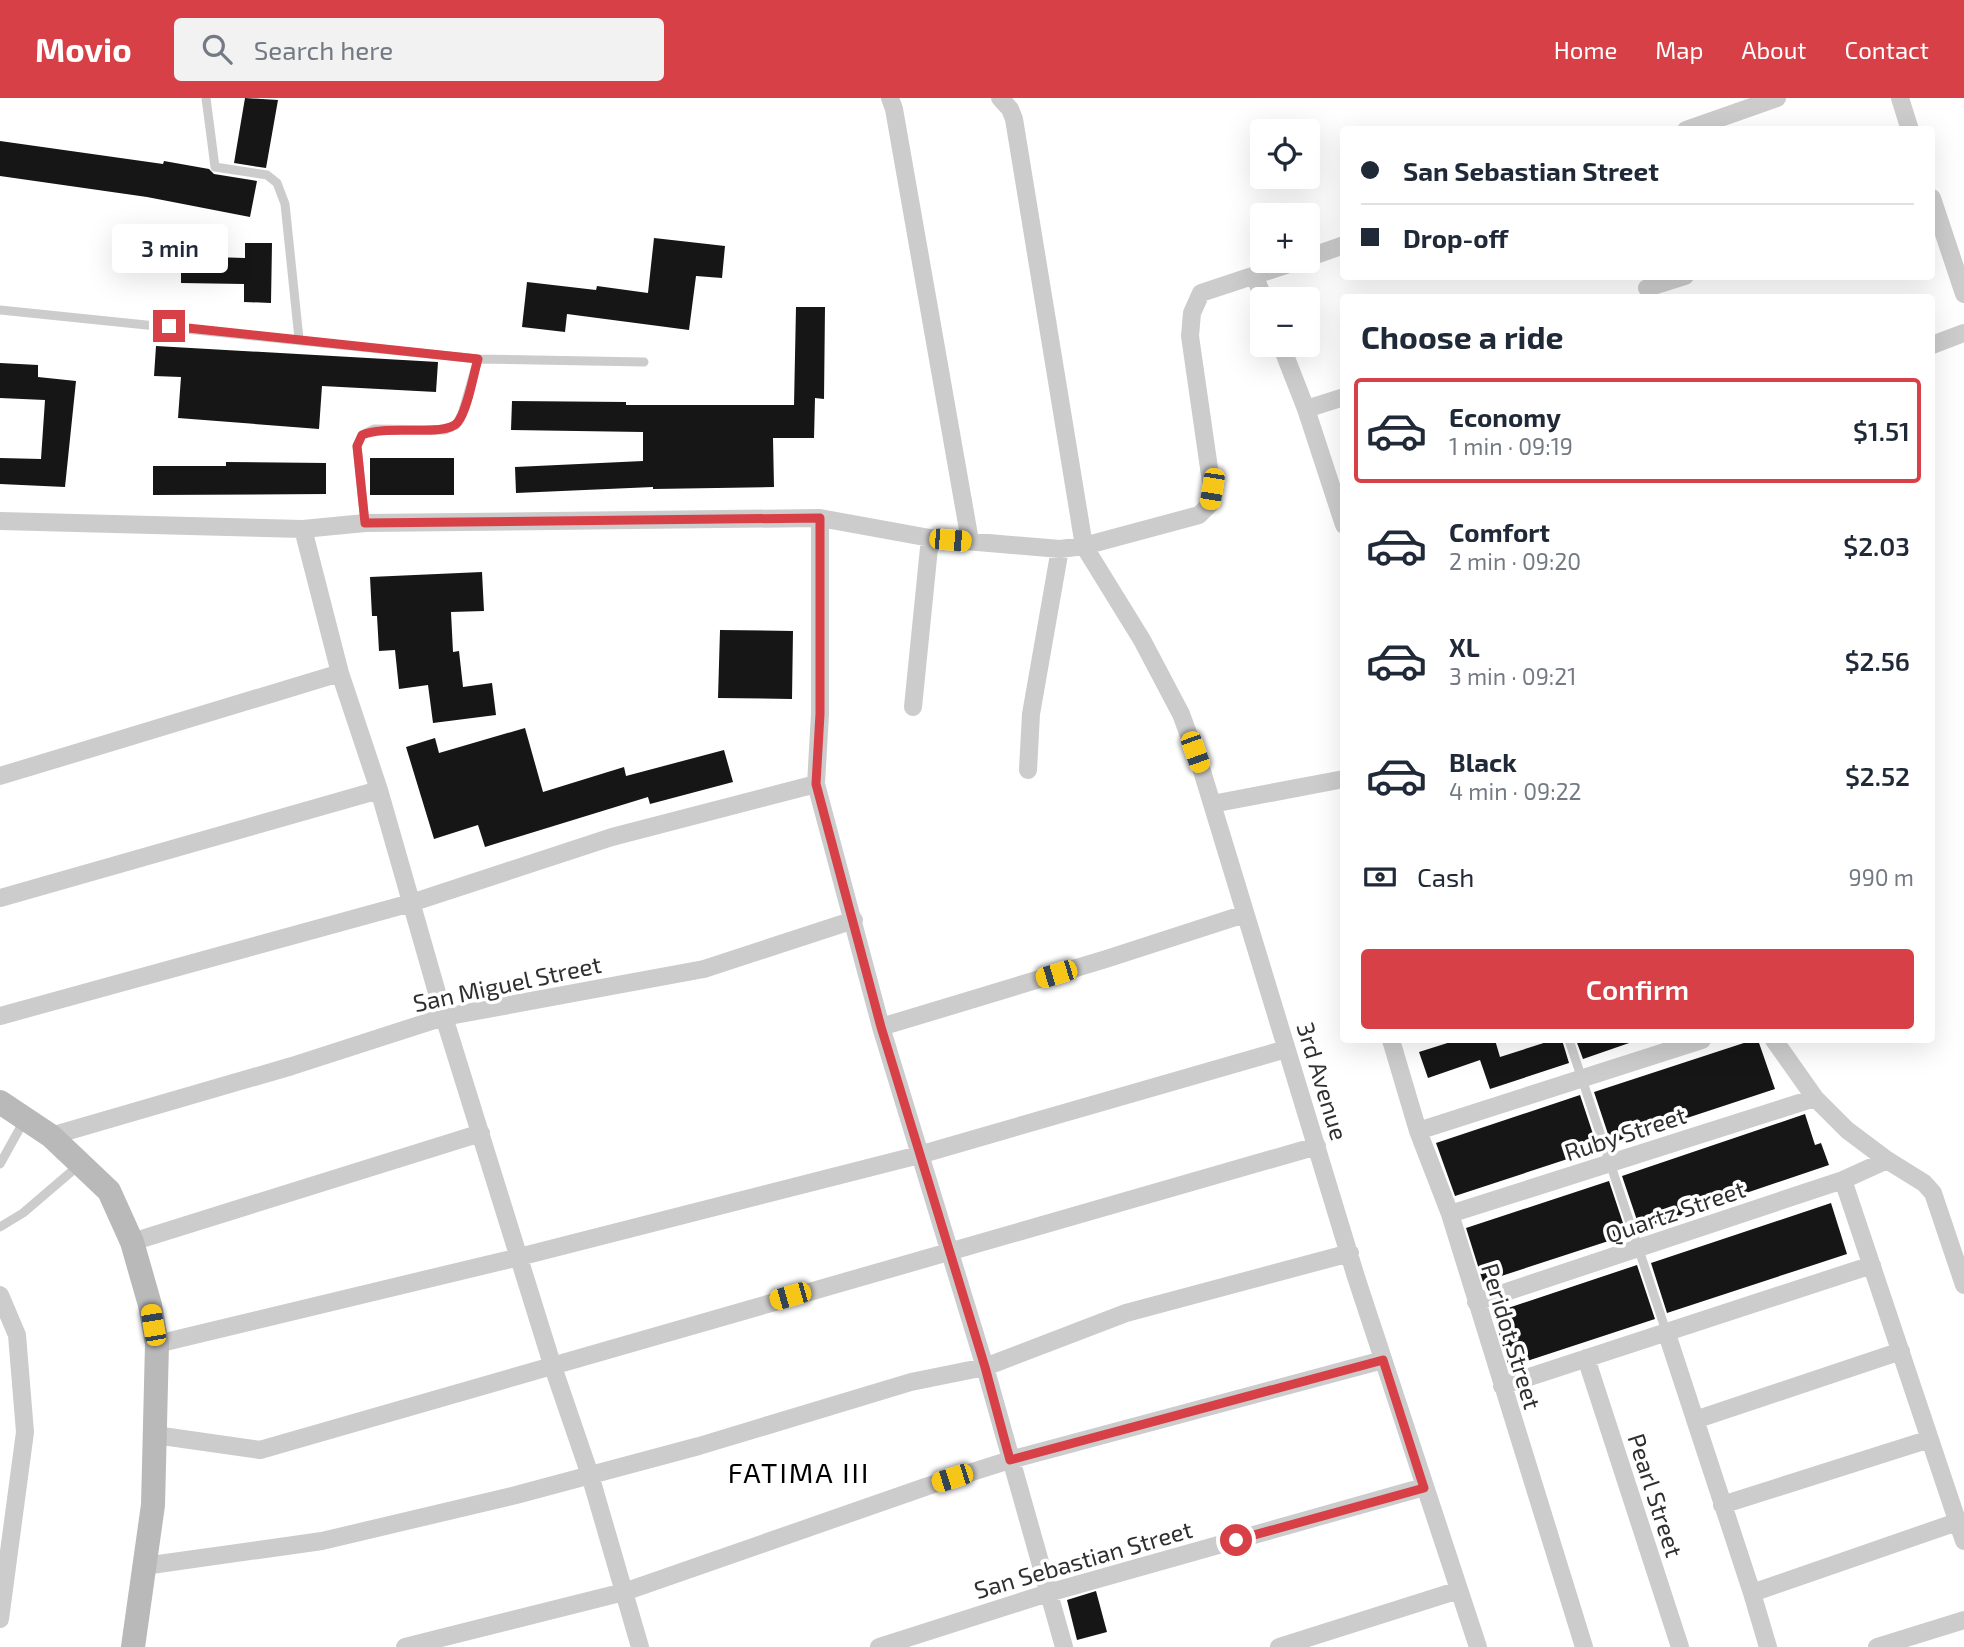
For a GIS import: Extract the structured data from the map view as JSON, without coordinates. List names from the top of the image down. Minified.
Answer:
{"streets":{"street":["San Miguel Street","3rd Avenue","Ruby Street","Quartz Street","Peridot Street","Pearl Street","San Sebastian Street"]},"crossings":[["3rd Avenue","San Sebastian Street"],["Ruby Street","Peridot Street"],["Quartz Street","Peridot Street"]],"districts":["FATIMA III"],"page":{"header":"Movio","search":"Search here","nav":["Home","Map","About","Contact"],"map_buttons":["+","−"],"banner":["San Sebastian Street","Drop-off"],"bubble":"3 min","heading":"Choose a ride","list":[{"name":"Economy","note":"1 min · 09:19","value":"$1.51"},{"name":"Comfort","note":"2 min · 09:20","value":"$2.03"},{"name":"XL","note":"3 min · 09:21","value":"$2.56"},{"name":"Black","note":"4 min · 09:22","value":"$2.52"}],"pay":["Cash","990 m"],"buttons":"Confirm"}}
